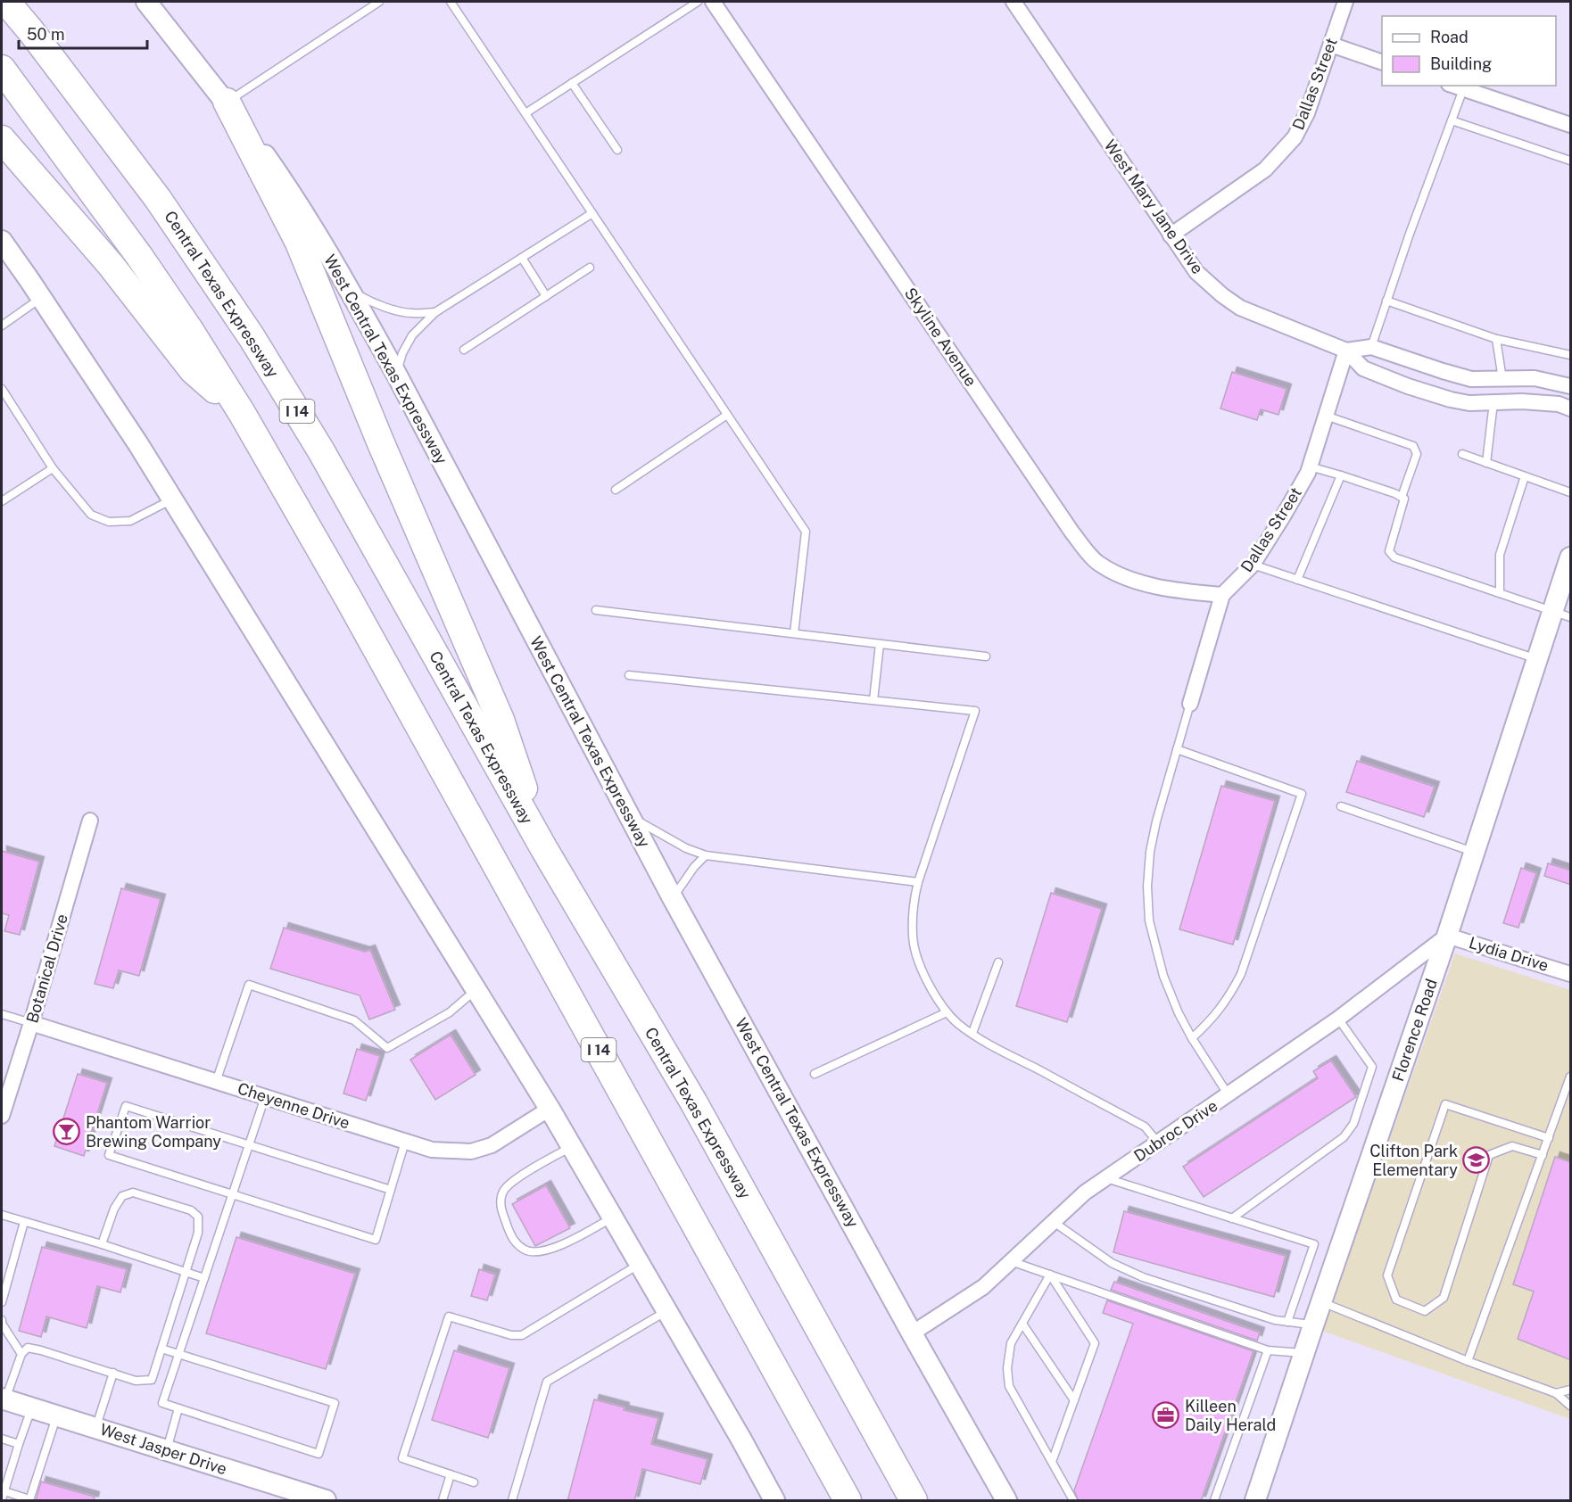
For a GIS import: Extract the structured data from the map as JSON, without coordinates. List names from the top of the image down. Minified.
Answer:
{"streets":{"highway":["Central Texas Expressway","I 14"],"main road":["West Central Texas Expressway","Florence Road","West Jasper Drive"],"street":["Dallas Street","West Mary Jane Drive","Skyline Avenue","Lydia Drive","Botanical Drive","Cheyenne Drive","Dubroc Drive"]},"crossings":[["Dallas Street","West Mary Jane Drive"],["Dallas Street","Skyline Avenue"],["West Central Texas Expressway","Dubroc Drive"],["Lydia Drive","Florence Road"],["Lydia Drive","Dubroc Drive"],["Botanical Drive","Cheyenne Drive"],["Florence Road","Dubroc Drive"]],"places":{"bar":["Phantom Warrior Brewing Company"],"school or university":["Clifton Park Elementary"],"office":["Killeen Daily Herald"]},"legend":["Road","Building"],"scale_bar":"50 m"}
